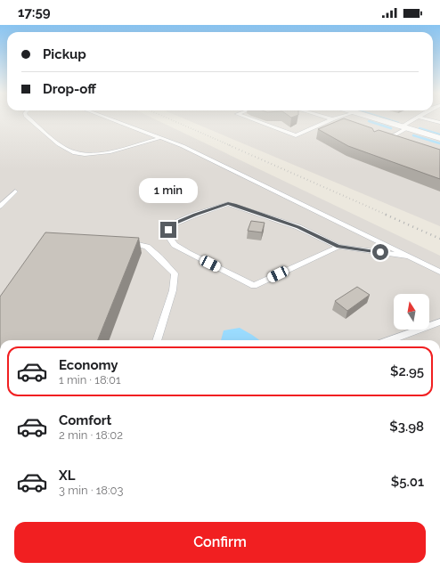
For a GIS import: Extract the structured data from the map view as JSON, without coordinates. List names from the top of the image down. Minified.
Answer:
{"north":"top","page":{"status":"17:59","banner":["Pickup","Drop-off"],"bubble":"1 min","list":[{"name":"Economy","note":"1 min · 18:01","value":"$2.95"},{"name":"Comfort","note":"2 min · 18:02","value":"$3.98"},{"name":"XL","note":"3 min · 18:03","value":"$5.01"}],"buttons":"Confirm"}}
